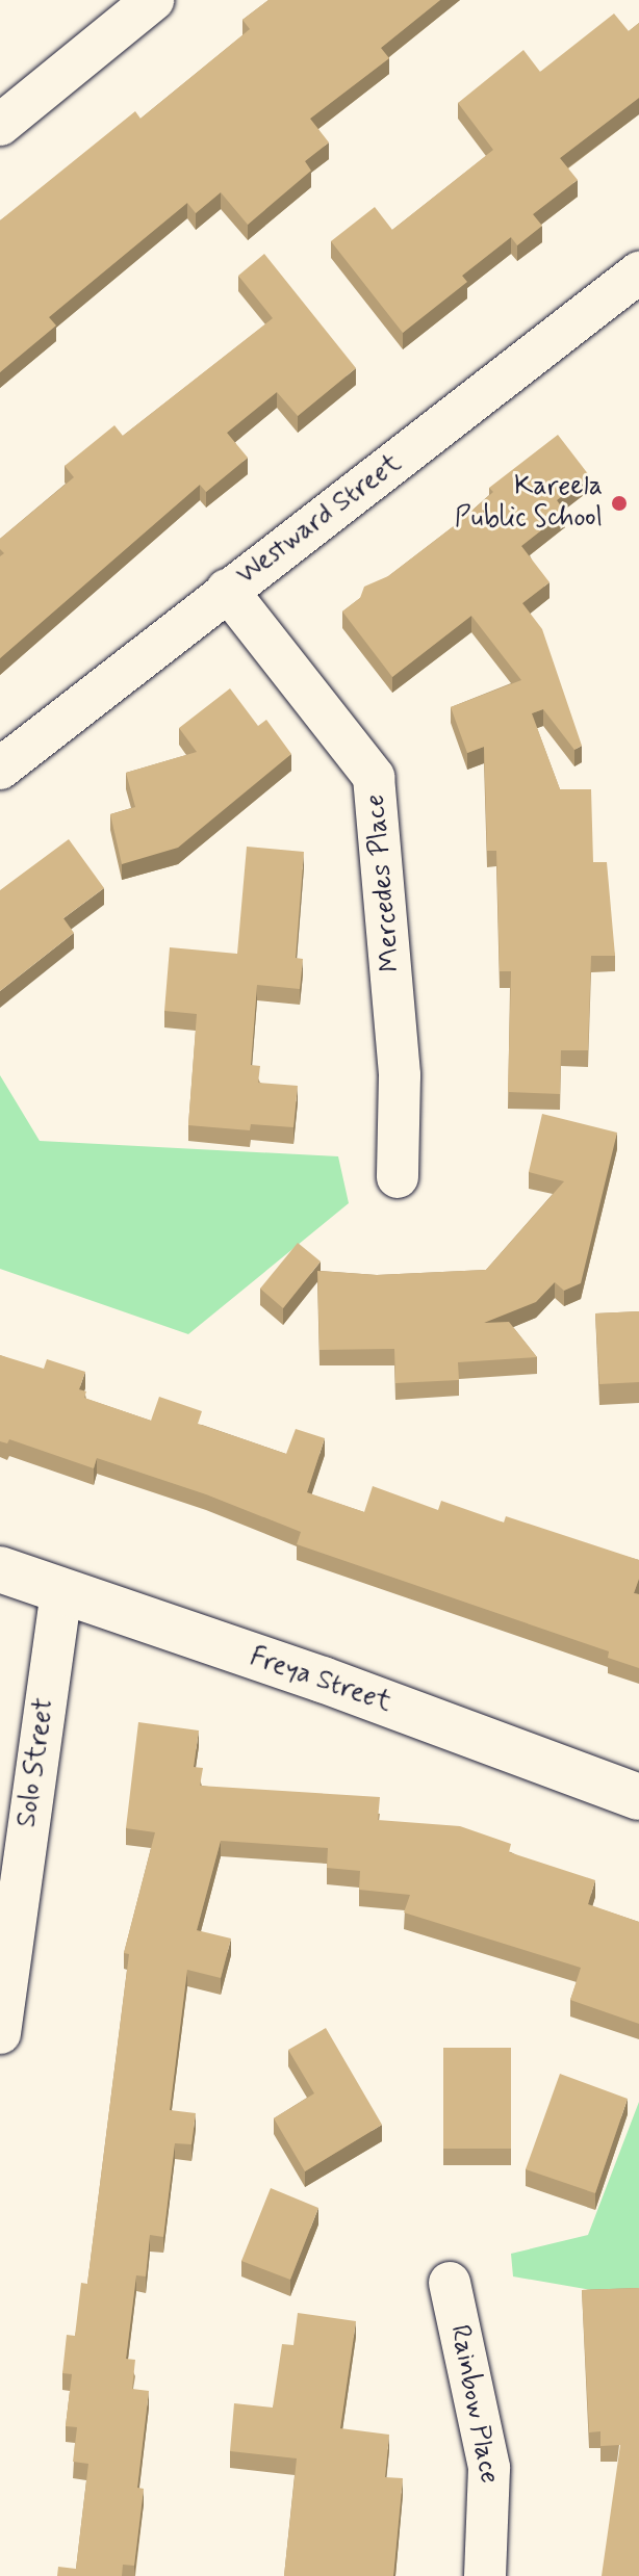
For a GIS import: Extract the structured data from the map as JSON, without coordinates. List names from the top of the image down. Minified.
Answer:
{"streets":{"street":["Westward Street","Mercedes Place","Freya Street","Solo Street","Rainbow Place"]},"crossings":[["Westward Street","Mercedes Place"],["Freya Street","Solo Street"]],"places":["Kareela Public School"]}
